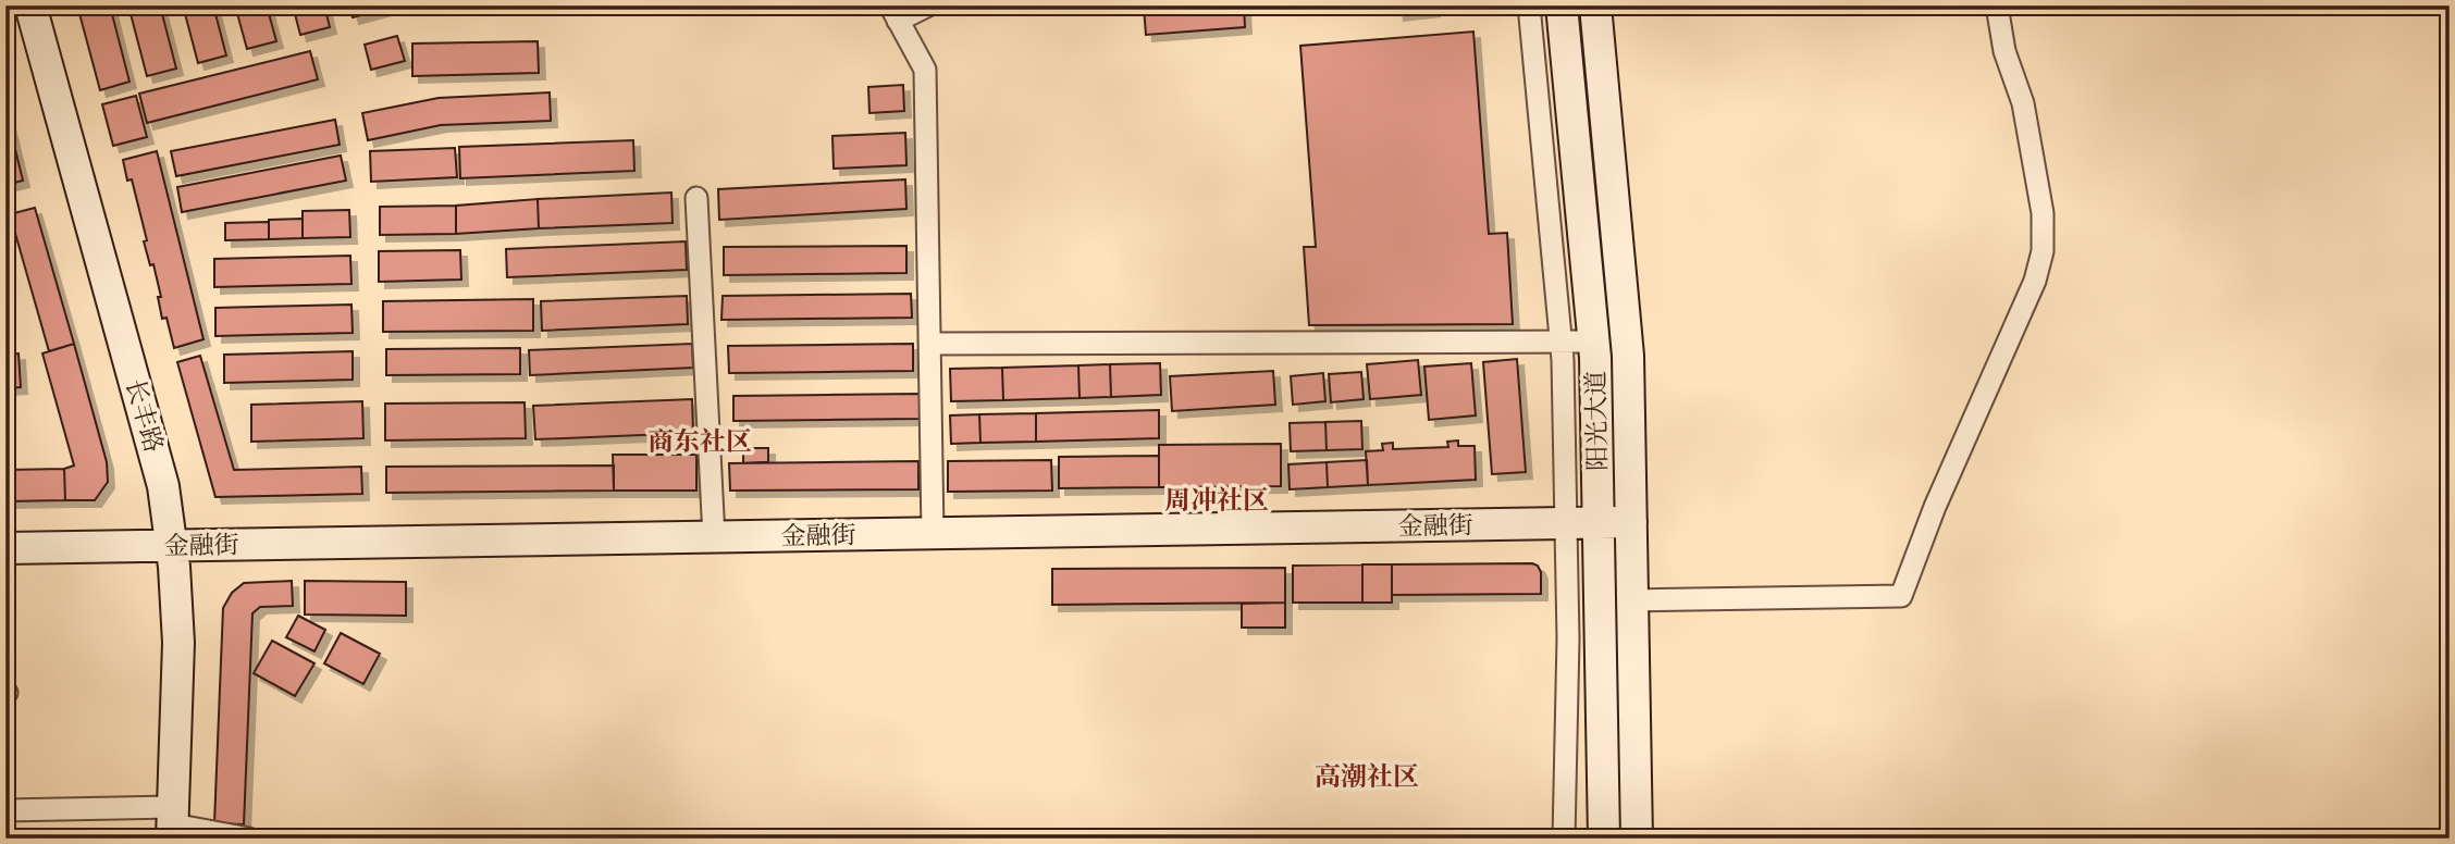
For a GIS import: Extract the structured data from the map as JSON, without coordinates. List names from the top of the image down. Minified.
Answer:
{"streets":{"street":["长丰路","阳光大道","金融街"]},"crossings":[["长丰路","金融街"],["阳光大道","金融街"]],"districts":["商东社区","周冲社区","高潮社区"]}
